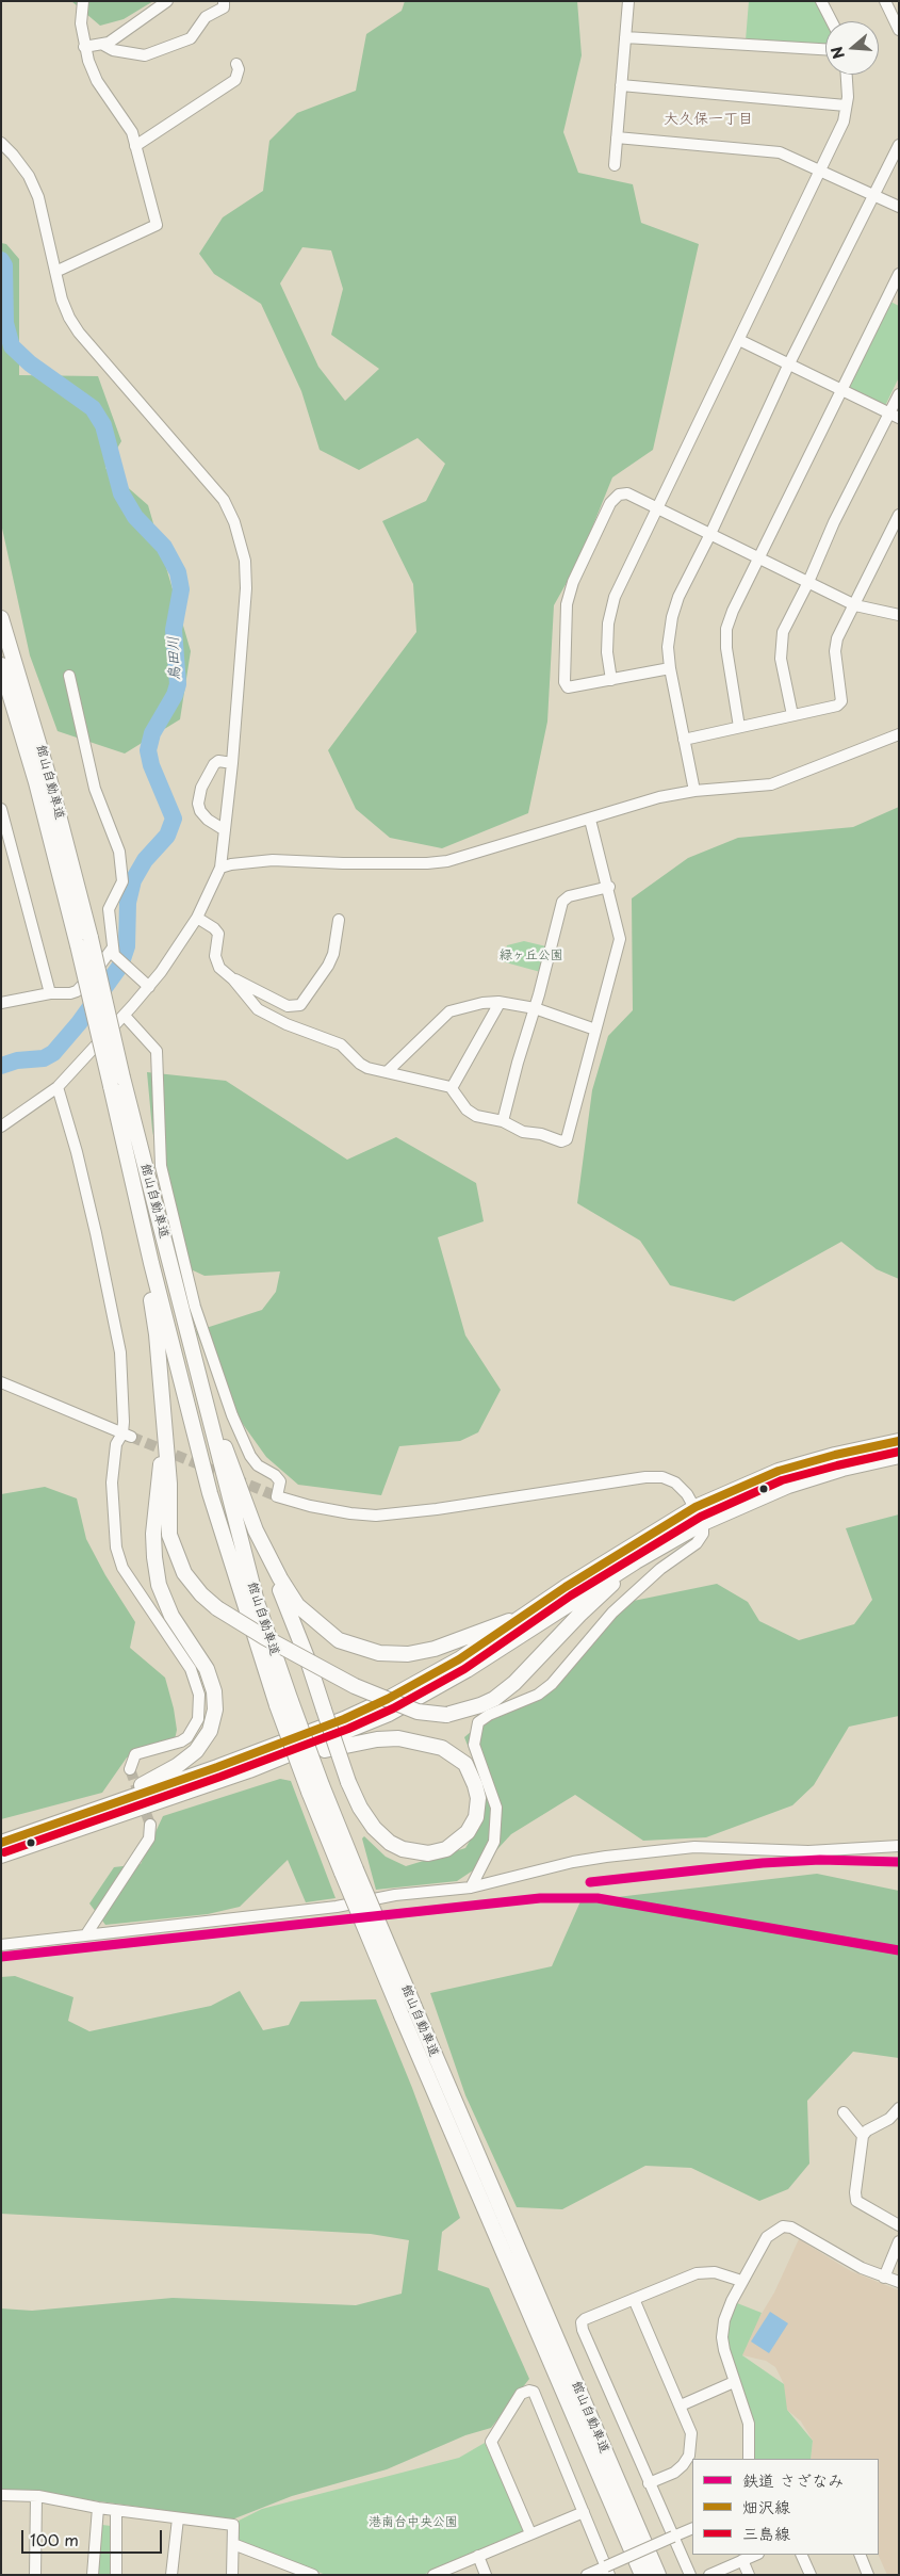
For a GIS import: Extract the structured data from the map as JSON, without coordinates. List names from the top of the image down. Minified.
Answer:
{"streets":{"highway":["館山自動車道"]},"districts":["大久保一丁目"],"water":["鳥田川"],"parks":["緑ヶ丘公園","港南台中央公園"],"lines":["transit line 畑沢線","transit line 三島線","rail line さざなみ"],"legend":["鉄道 さざなみ","畑沢線","三島線"],"scale_bar":"100 m","north":"left"}
